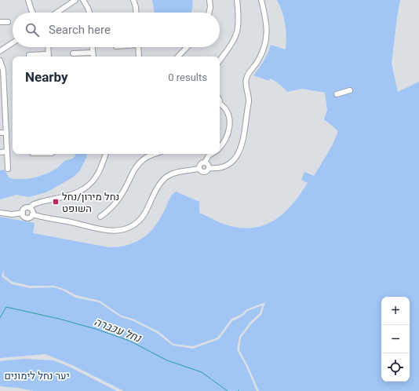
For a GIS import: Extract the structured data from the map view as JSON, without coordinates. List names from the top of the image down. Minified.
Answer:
{"water":["נחל עכברה"],"parks":["יער נחל לימונים"],"places":{"transit":["נחל מירון/נחל השופט"]},"page":{"search":"Search here","heading":["Nearby","0 results"],"map_buttons":["+","−"]}}
